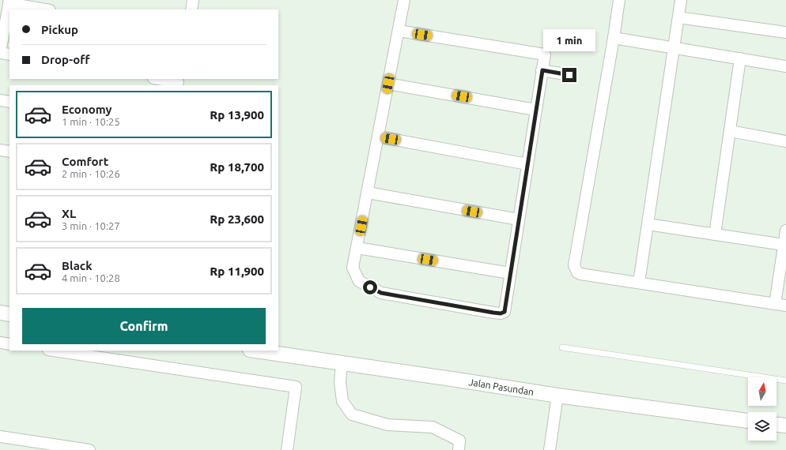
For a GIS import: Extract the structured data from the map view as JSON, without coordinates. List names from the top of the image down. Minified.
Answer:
{"streets":{"street":["Jalan Pasundan"]},"north":"top","page":{"banner":["Pickup","Drop-off"],"bubble":"1 min","list":[{"name":"Economy","note":"1 min · 10:25","value":"Rp 13,900"},{"name":"Comfort","note":"2 min · 10:26","value":"Rp 18,700"},{"name":"XL","note":"3 min · 10:27","value":"Rp 23,600"},{"name":"Black","note":"4 min · 10:28","value":"Rp 11,900"}],"buttons":"Confirm"}}
